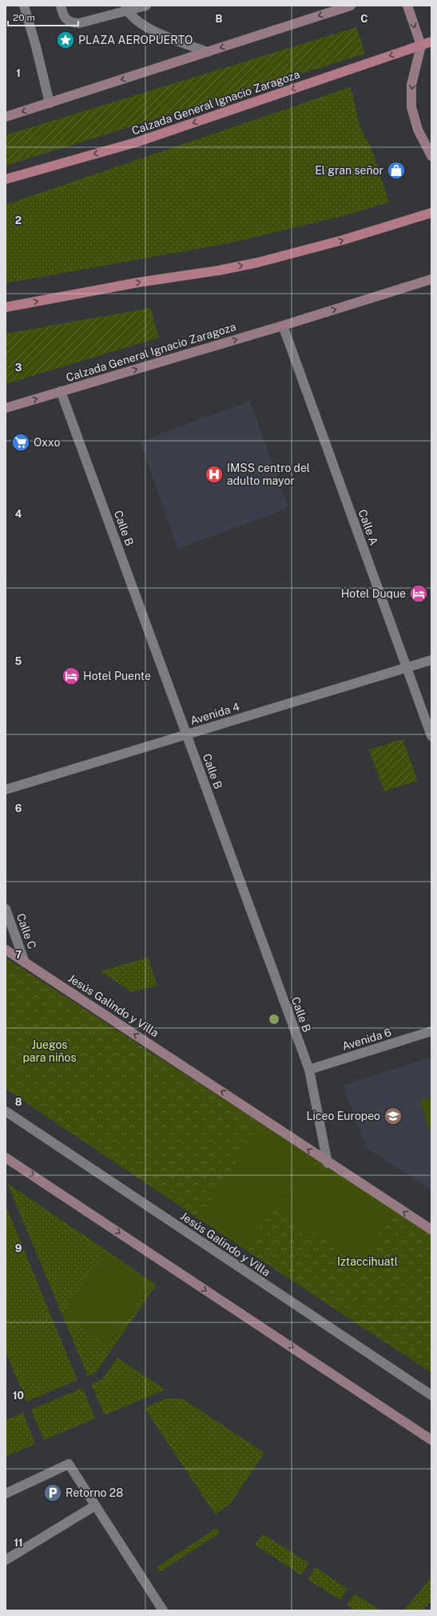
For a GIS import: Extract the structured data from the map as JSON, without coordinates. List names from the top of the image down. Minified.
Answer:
{"streets":{"main road":["Calzada General Ignacio Zaragoza","Jesús Galindo y Villa"],"street":["Calle A","Calle B","Avenida 4","Calle C","Avenida 6"]},"crossings":[["Calzada General Ignacio Zaragoza","Calle A"],["Calzada General Ignacio Zaragoza","Calle B"],["Calle A","Avenida 4"],["Calle B","Avenida 4"],["Calle B","Jesús Galindo y Villa"],["Calle B","Avenida 6"],["Calle C","Jesús Galindo y Villa"]],"one_way":["Jesús Galindo y Villa"],"parks":["Juegos para niños","Iztaccihuatl"],"places":{"place":["PLAZA AEROPUERTO"],"shop":["El gran señor"],"supermarket":["Oxxo"],"hospital":["IMSS centro del adulto mayor"],"hotel":["Hotel Duque","Hotel Puente"],"school or university":["Liceo Europeo"],"parking":["Retorno 28"]},"scale_bar":"20 m","grid":{"columns":["B","C"],"rows":["1","2","3","4","5","6","7","8","9","10","11"]}}
